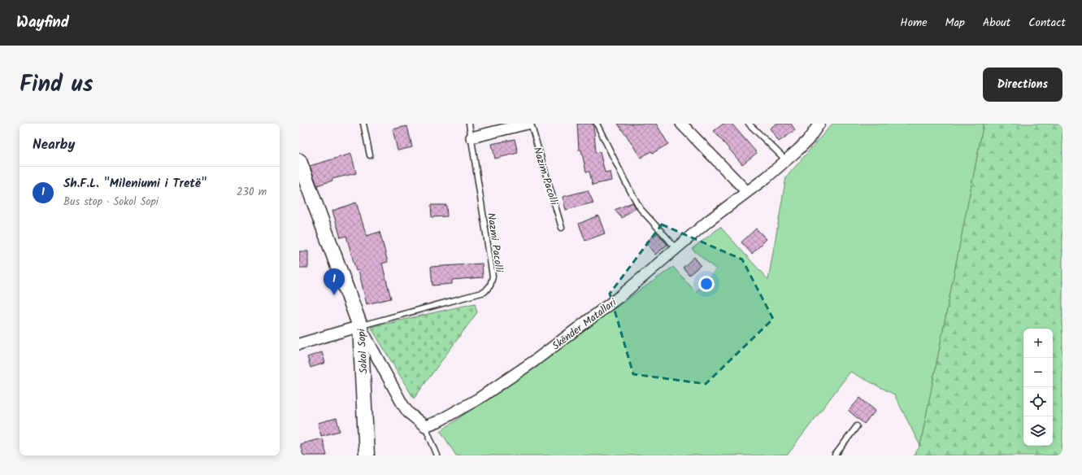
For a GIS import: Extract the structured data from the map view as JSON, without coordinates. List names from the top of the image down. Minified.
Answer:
{"streets":{"street":["Skënder Matallari","Sokol Sopi"],"lane":["Nazim Pacolli","Nazmi Pacolli"]},"crossings":[["Nazmi Pacolli","Sokol Sopi"]],"page":{"header":"Wayfind","nav":["Home","Map","About","Contact"],"title":"Find us","buttons":"Directions","heading":"Nearby","list":[{"mark":"1","name":"Sh.F.L. \"Mileniumi i Tretë\"","note":"Bus stop · Sokol Sopi","value":"230 m"}],"pins":"1","map_buttons":["+","−"]}}
